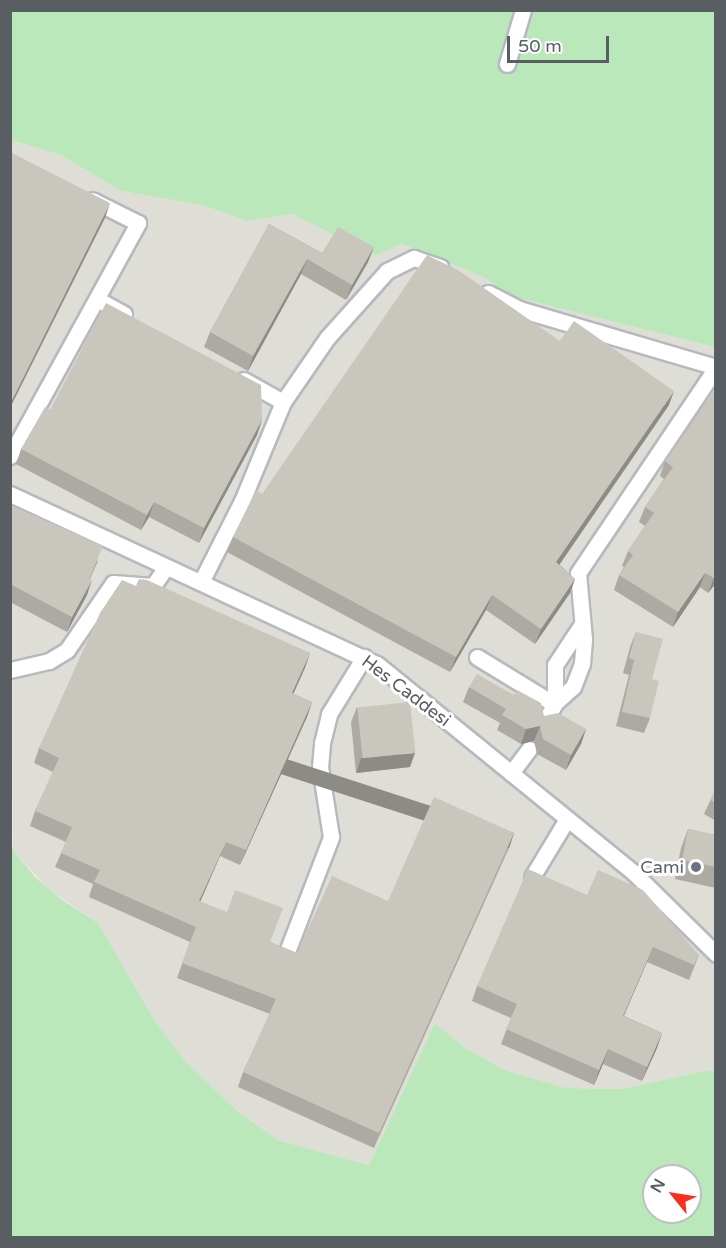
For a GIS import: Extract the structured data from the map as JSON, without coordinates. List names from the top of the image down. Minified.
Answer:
{"streets":{"street":["Hes Caddesi"]},"places":["Cami"],"scale_bar":"50 m","north":"top left"}
